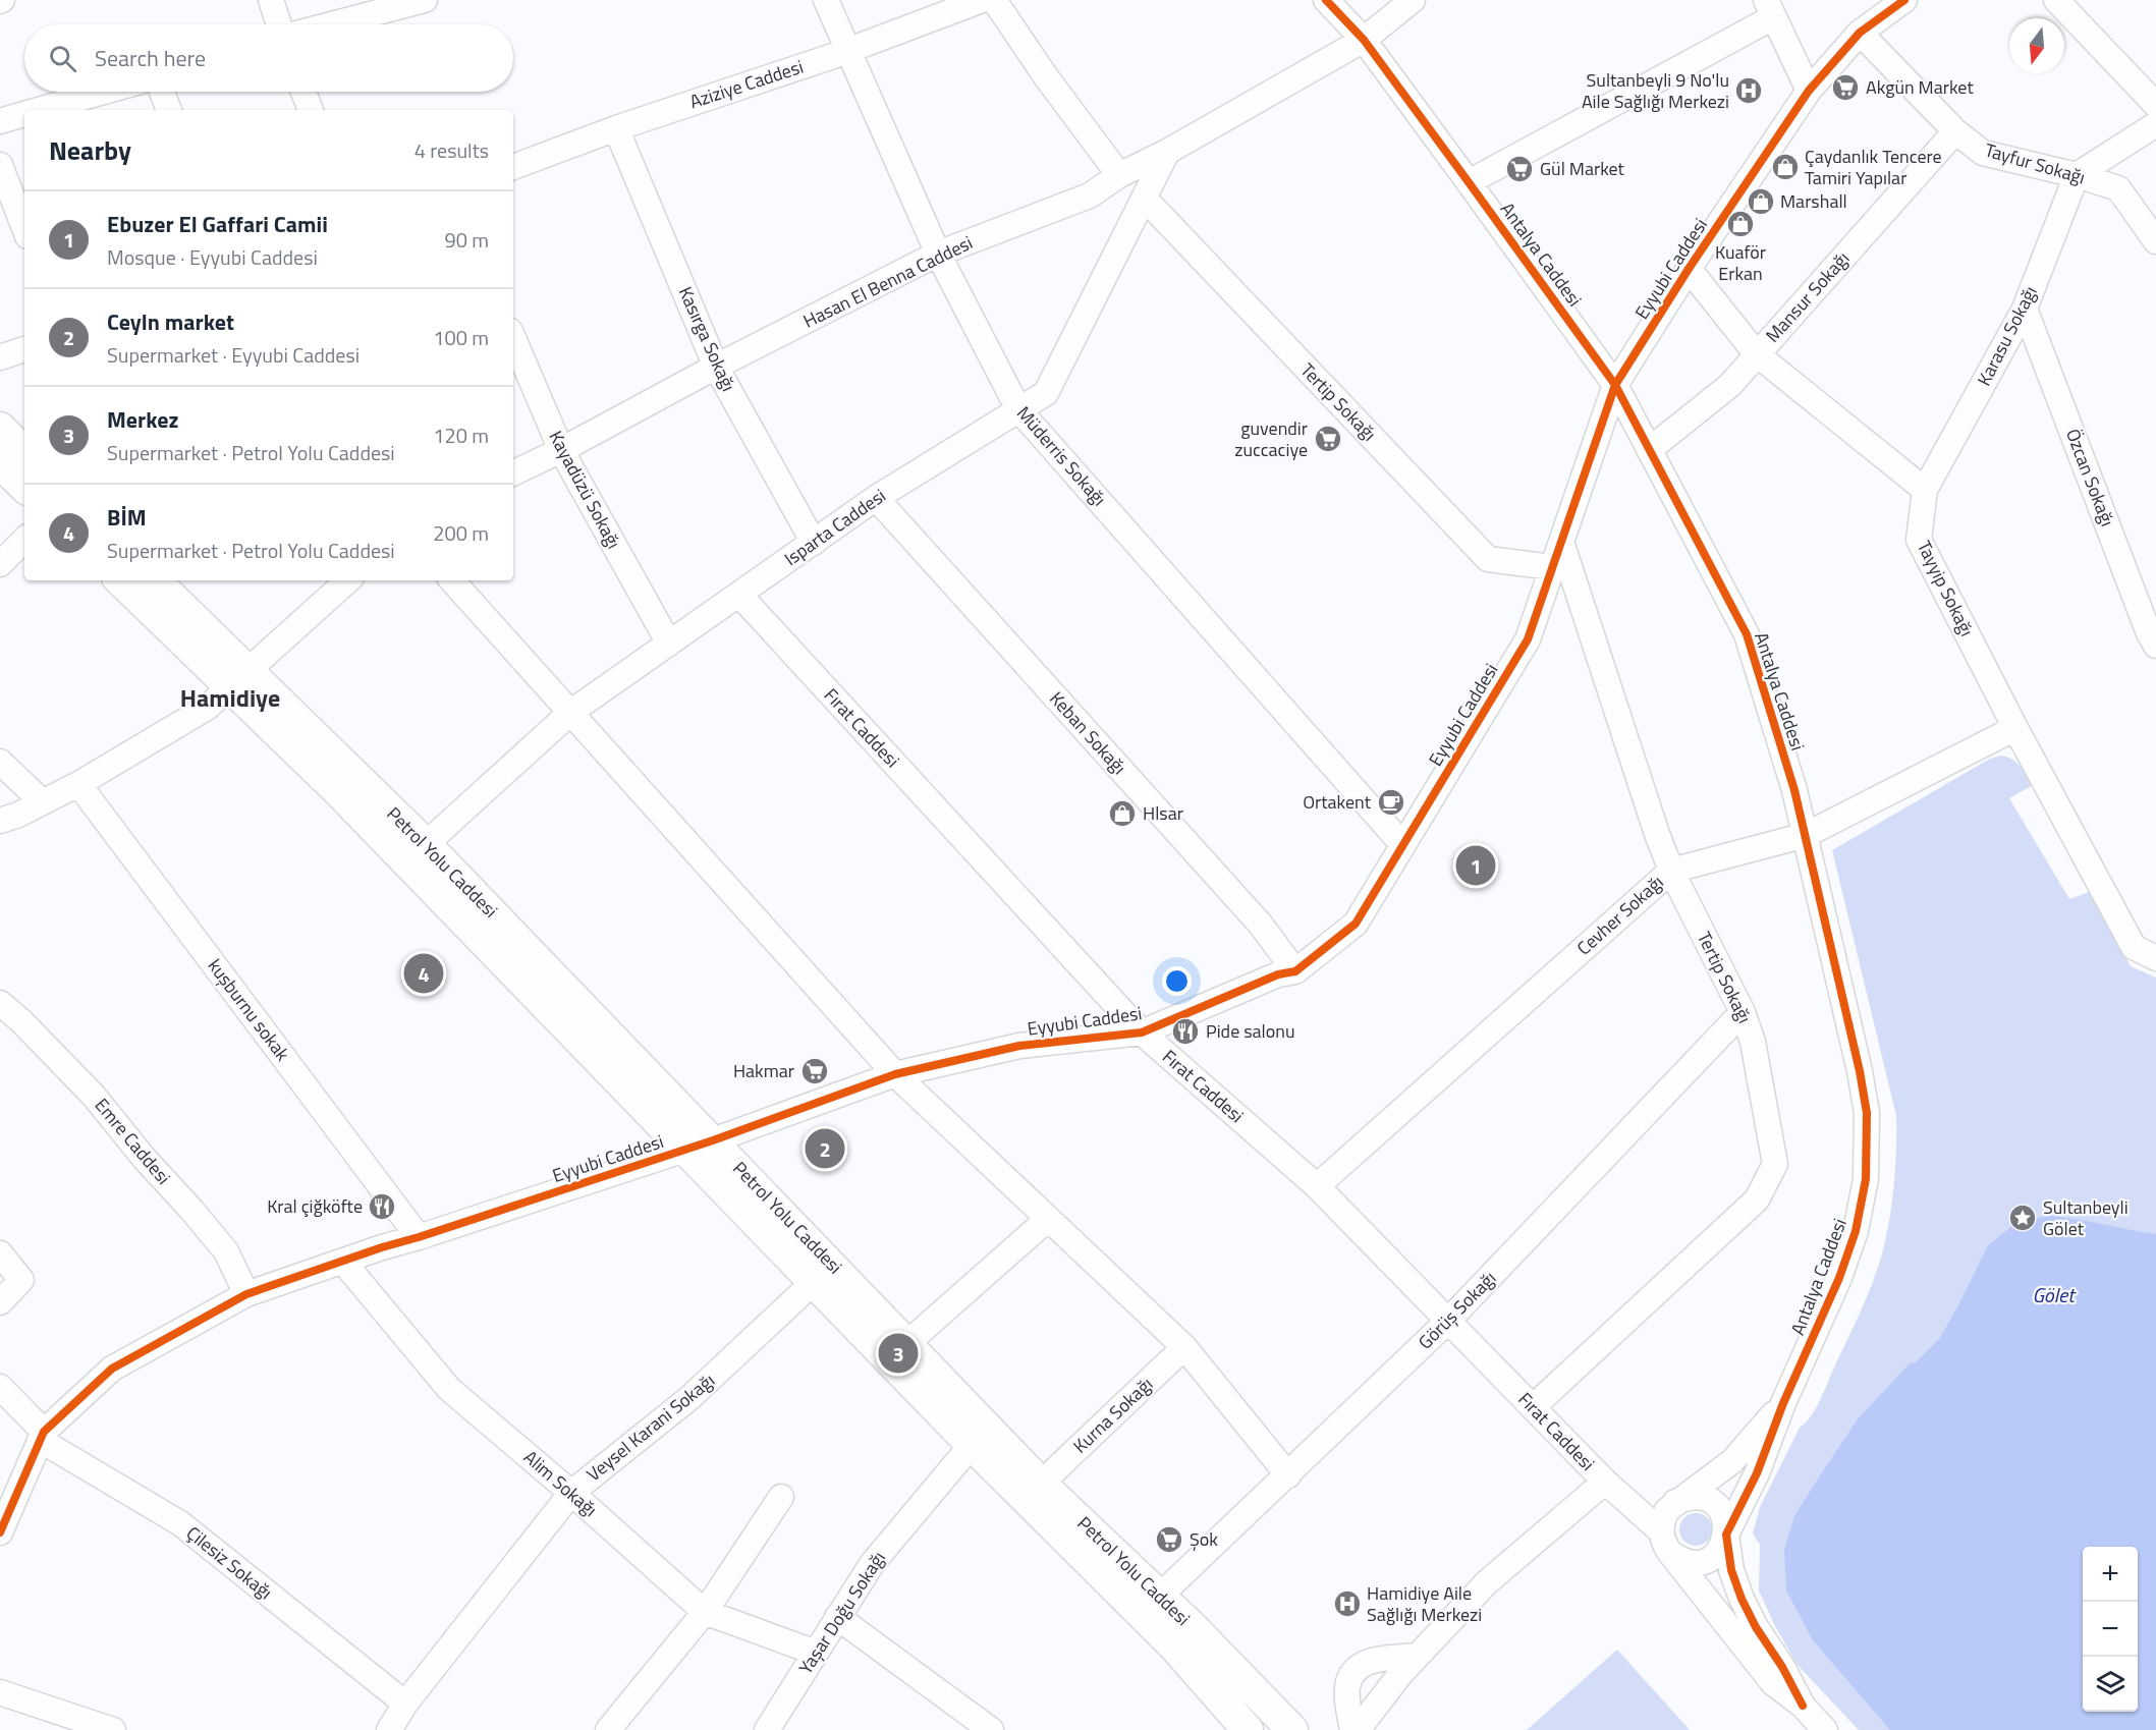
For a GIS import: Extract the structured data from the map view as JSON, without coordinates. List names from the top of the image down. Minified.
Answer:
{"streets":{"main road":["Petrol Yolu Caddesi"],"street":["Aziziye Caddesi","Tayfur Sokağı","Antalya Caddesi","Eyyubi Caddesi","Hasan El Benna Caddesi","Mansur Sokağı","Karasu Sokağı","Kasırga Sokağı","Tertip Sokağı","Müderris Sokağı","Özcan Sokağı","Kayadüzü Sokağı","Isparta Caddesi","Tayyip Sokağı","Fırat Caddesi","Keban Sokağı","Cevher Sokağı","kuşburnu sokak","Emre Caddesi","Görüş Sokağı","Kurna Sokağı","Veysel Karani Sokağı","Alim Sokağı","Çilesiz Sokağı","Yaşar Doğu Sokağı"]},"crossings":[["Aziziye Caddesi","Kasırga Sokağı"],["Aziziye Caddesi","Müderris Sokağı"],["Tayfur Sokağı","Eyyubi Caddesi"],["Tayfur Sokağı","Mansur Sokağı"],["Tayfur Sokağı","Karasu Sokağı"],["Antalya Caddesi","Eyyubi Caddesi"],["Antalya Caddesi","Hasan El Benna Caddesi"],["Antalya Caddesi","Mansur Sokağı"],["Antalya Caddesi","Cevher Sokağı"],["Eyyubi Caddesi","Tertip Sokağı"],["Eyyubi Caddesi","Müderris Sokağı"],["Eyyubi Caddesi","Fırat Caddesi"],["Eyyubi Caddesi","Keban Sokağı"],["Eyyubi Caddesi","Petrol Yolu Caddesi"],["Eyyubi Caddesi","kuşburnu sokak"],["Eyyubi Caddesi","Emre Caddesi"],["Eyyubi Caddesi","Alim Sokağı"],["Eyyubi Caddesi","Çilesiz Sokağı"],["Hasan El Benna Caddesi","Kasırga Sokağı"],["Hasan El Benna Caddesi","Müderris Sokağı"],["Hasan El Benna Caddesi","Kayadüzü Sokağı"],["Hasan El Benna Caddesi","Isparta Caddesi"],["Karasu Sokağı","Özcan Sokağı"],["Karasu Sokağı","Tayyip Sokağı"],["Kasırga Sokağı","Isparta Caddesi"],["Tertip Sokağı","Isparta Caddesi"],["Tertip Sokağı","Fırat Caddesi"],["Tertip Sokağı","Cevher Sokağı"],["Tertip Sokağı","Görüş Sokağı"],["Müderris Sokağı","Isparta Caddesi"],["Kayadüzü Sokağı","Isparta Caddesi"],["Isparta Caddesi","Fırat Caddesi"],["Isparta Caddesi","Keban Sokağı"],["Isparta Caddesi","Petrol Yolu Caddesi"],["Tayyip Sokağı","Cevher Sokağı"],["Fırat Caddesi","Cevher Sokağı"],["Fırat Caddesi","Görüş Sokağı"],["Petrol Yolu Caddesi","Görüş Sokağı"],["Petrol Yolu Caddesi","Kurna Sokağı"],["Petrol Yolu Caddesi","Veysel Karani Sokağı"],["Petrol Yolu Caddesi","Yaşar Doğu Sokağı"],["Veysel Karani Sokağı","Alim Sokağı"],["Veysel Karani Sokağı","Çilesiz Sokağı"],["Alim Sokağı","Yaşar Doğu Sokağı"]],"districts":["Hamidiye"],"water":["Gölet"],"places":{"supermarket":["Akgün Market","Gül Market","guvendir zuccaciye","Hakmar","Şok"],"hospital":["Sultanbeyli 9 No'lu Aile Sağlığı Merkezi","Hamidiye Aile Sağlığı Merkezi"],"shop":["Çaydanlık Tencere Tamiri Yapılar","Marshall","Kuaför Erkan","Hlsar"],"cafe":["Ortakent"],"restaurant":["Pide salonu","Kral çiğköfte"],"place":["Sultanbeyli Gölet"]},"north":"bottom","page":{"search":"Search here","heading":["Nearby","4 results"],"list":[{"mark":"1","name":"Ebuzer El Gaffari Camii","note":"Mosque · Eyyubi Caddesi","value":"90 m"},{"mark":"2","name":"Ceyln market","note":"Supermarket · Eyyubi Caddesi","value":"100 m"},{"mark":"3","name":"Merkez","note":"Supermarket · Petrol Yolu Caddesi","value":"120 m"},{"mark":"4","name":"BİM","note":"Supermarket · Petrol Yolu Caddesi","value":"200 m"}],"pins":["1","4","2","3"],"map_buttons":["+","−"]}}
